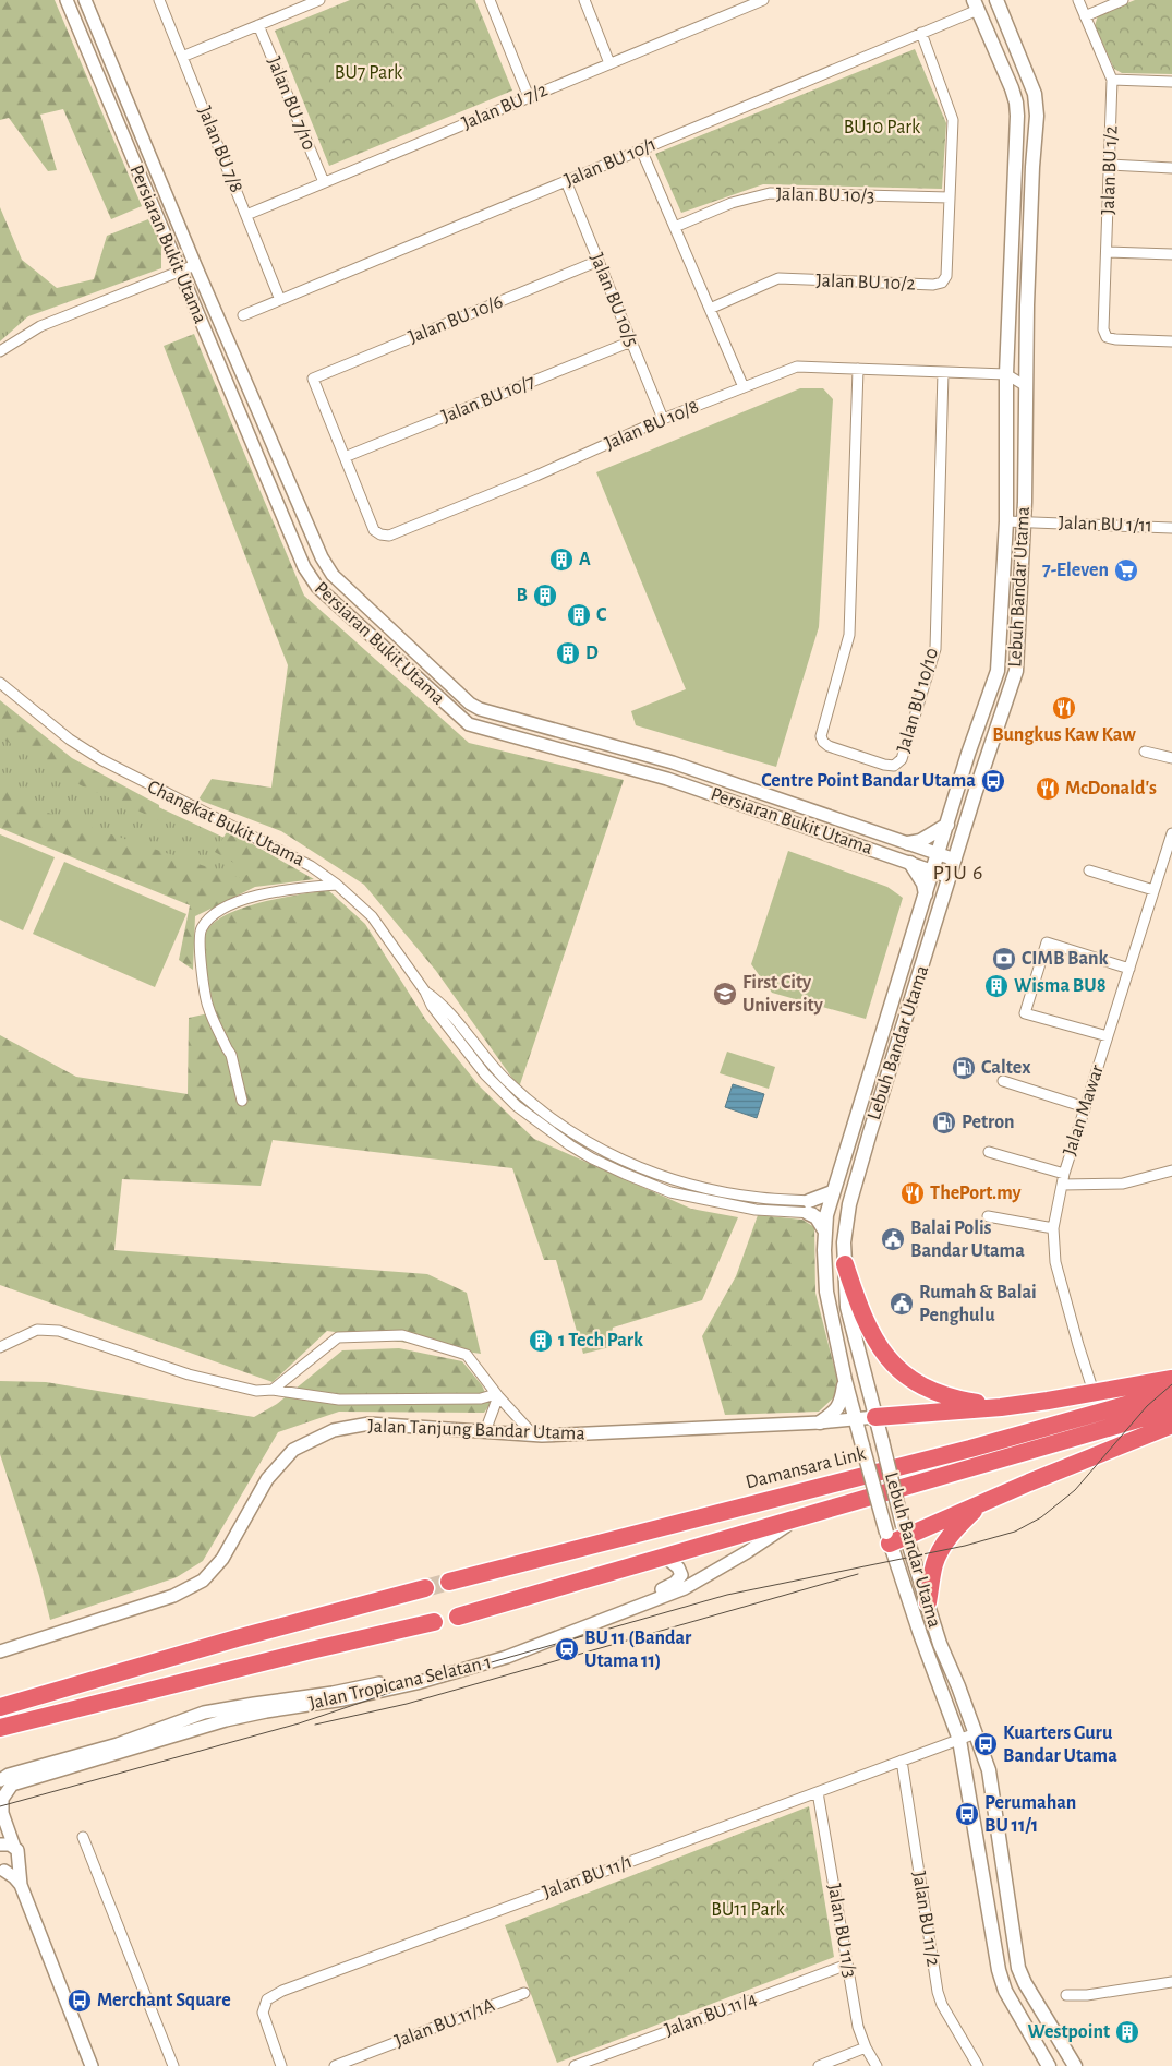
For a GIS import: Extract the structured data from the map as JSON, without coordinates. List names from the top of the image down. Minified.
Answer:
{"streets":{"highway":["Damansara Link"],"main road":["Lebuh Bandar Utama"],"street":["Jalan BU 7/10","Jalan BU 7/2","Jalan BU 7/8","Jalan BU 10/1","Jalan BU 1/2","Jalan BU 10/3","Persiaran Bukit Utama","Jalan BU 10/2","Jalan BU 10/5","Jalan BU 10/6","Jalan BU 10/7","Jalan BU 10/8","Jalan BU 1/11","Jalan BU 10/10","Changkat Bukit Utama","Jalan Mawar","Jalan Tanjung Bandar Utama","Jalan Tropicana Selatan 1","Jalan BU 11/1","Jalan BU 11/2","Jalan BU 11/3","Jalan BU 11/4","Jalan BU 11/1A"]},"crossings":[["Jalan BU 7/10","Jalan BU 7/2"],["Jalan BU 7/2","Jalan BU 7/8"],["Jalan BU 7/8","Jalan BU 10/1"],["Jalan BU 10/1","Jalan BU 10/5"],["Jalan BU 10/1","Lebuh Bandar Utama"],["Jalan BU 10/3","Jalan BU 10/2"],["Persiaran Bukit Utama","Lebuh Bandar Utama"],["Jalan BU 10/5","Jalan BU 10/6"],["Jalan BU 10/5","Jalan BU 10/7"],["Jalan BU 10/5","Jalan BU 10/8"],["Jalan BU 10/6","Jalan BU 10/7"],["Jalan BU 10/6","Jalan BU 10/8"],["Jalan BU 10/7","Jalan BU 10/8"],["Jalan BU 10/8","Jalan BU 10/10"],["Jalan BU 1/11","Lebuh Bandar Utama"],["Lebuh Bandar Utama","Changkat Bukit Utama"],["Lebuh Bandar Utama","Jalan Tanjung Bandar Utama"],["Lebuh Bandar Utama","Jalan BU 11/1"],["Jalan BU 11/1","Jalan BU 11/2"],["Jalan BU 11/1","Jalan BU 11/3"],["Jalan BU 11/3","Jalan BU 11/4"]],"districts":["PJU 6"],"parks":["BU7 Park","BU10 Park","BU11 Park"],"places":{"building":["A","B","C","D","Wisma BU8","1 Tech Park","Westpoint"],"supermarket":["7-Eleven"],"restaurant":["Bungkus Kaw Kaw","McDonald's","ThePort.my"],"bus stop":["Centre Point Bandar Utama","Kuarters Guru Bandar Utama","Perumahan BU 11/1","Merchant Square"],"bank":["CIMB Bank"],"school or university":["First City University"],"fuel station":["Caltex","Petron"],"public building":["Balai Polis Bandar Utama","Rumah & Balai Penghulu"],"station":["BU 11 (Bandar Utama 11)"]}}
